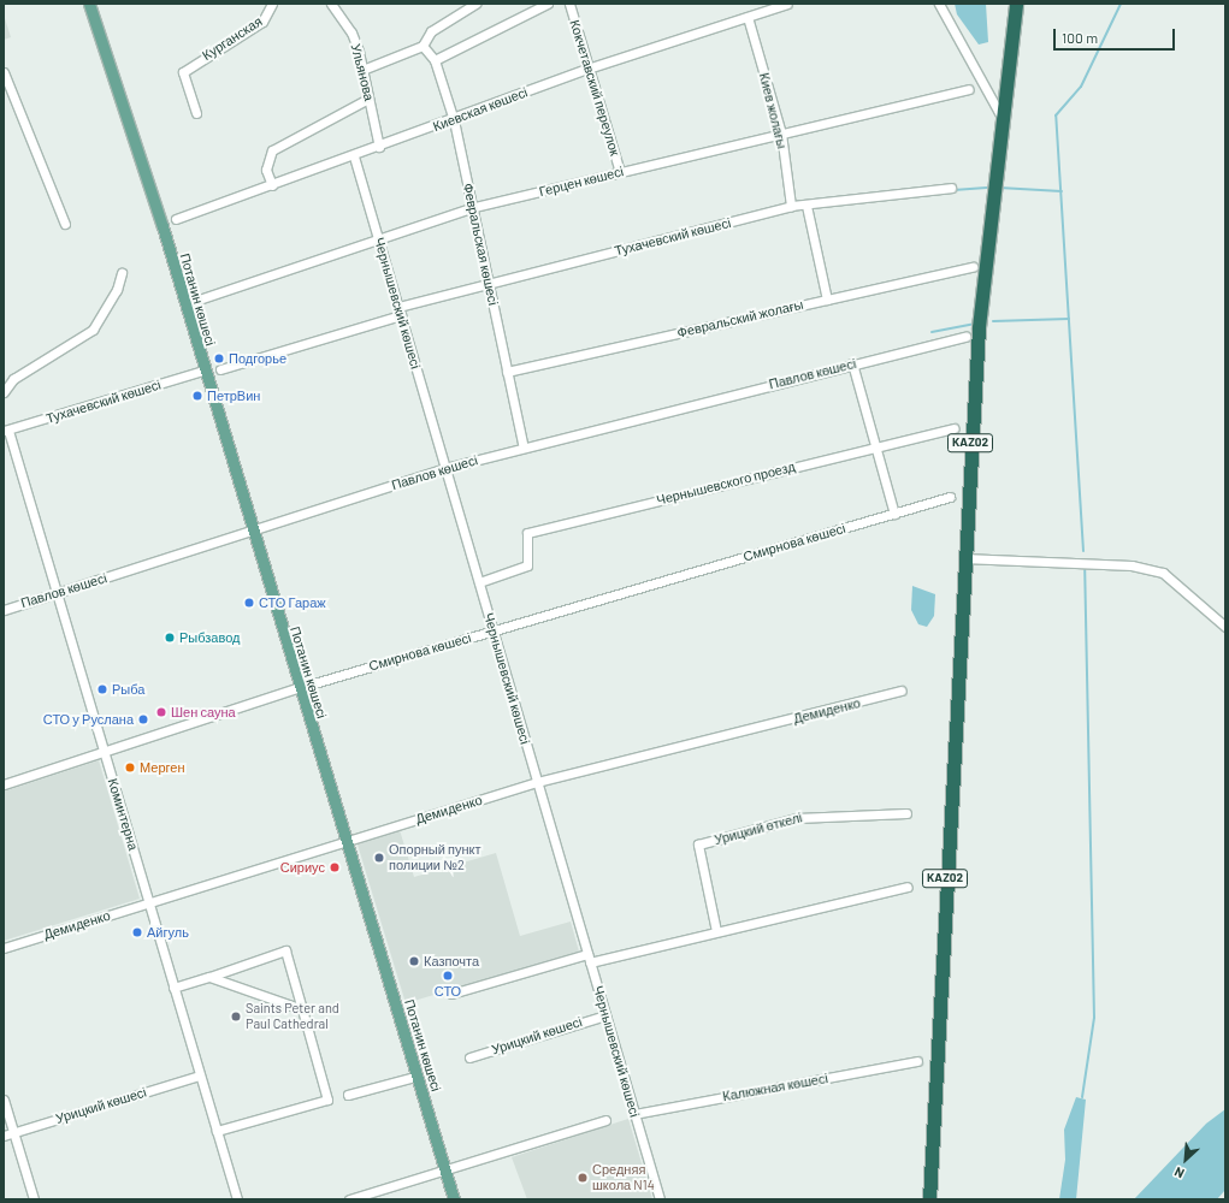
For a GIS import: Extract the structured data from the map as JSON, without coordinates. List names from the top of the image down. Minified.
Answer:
{"streets":{"highway":["KAZ02"],"main road":["Потанин көшесі"],"street":["Курганская","Ульянова","Кокчетавский переулок","Киевская көшесі","Киев жолағы","Герцен көшесі","Тухачевский көшесі","Февральская көшесі","Чернышевский көшесі","Февральский жолағы","Павлов көшесі","Чернышевского проезд","Смирнова көшесі","Демиденко","Коминтерна","Урицкий өткелі","Урицкий көшесі","Калюжная көшесі"]},"crossings":[["Ульянова","Киевская көшесі"],["Кокчетавский переулок","Киевская көшесі"],["Кокчетавский переулок","Герцен көшесі"],["Киевская көшесі","Киев жолағы"],["Киевская көшесі","Февральская көшесі"],["Киевская көшесі","Чернышевский көшесі"],["Киев жолағы","Герцен көшесі"],["Киев жолағы","Тухачевский көшесі"],["Герцен көшесі","Февральская көшесі"],["Герцен көшесі","Чернышевский көшесі"],["Тухачевский көшесі","Февральская көшесі"],["Тухачевский көшесі","Потанин көшесі"],["Тухачевский көшесі","Чернышевский көшесі"],["Тухачевский көшесі","Коминтерна"],["Февральская көшесі","Февральский жолағы"],["Февральская көшесі","Павлов көшесі"],["Потанин көшесі","Павлов көшесі"],["Потанин көшесі","Смирнова көшесі"],["Потанин көшесі","Демиденко"],["Чернышевский көшесі","Павлов көшесі"],["Чернышевский көшесі","Чернышевского проезд"],["Чернышевский көшесі","Смирнова көшесі"],["Чернышевский көшесі","Демиденко"],["Чернышевский көшесі","Урицкий көшесі"],["Чернышевский көшесі","Калюжная көшесі"],["Павлов көшесі","Коминтерна"],["Смирнова көшесі","Коминтерна"],["Демиденко","Коминтерна"],["Коминтерна","Урицкий көшесі"]],"places":["Подгорье","ПетрВин","СТО Гараж","Рыбзавод","Рыба","Шен сауна","СТО у Руслана","Мерген","Опорный пункт полиции №2","Сириус","Айгуль","Казпочта","СТО","Saints Peter and Paul Cathedral","Средняя школа N14"],"scale_bar":"100 m","north":"bottom left"}
